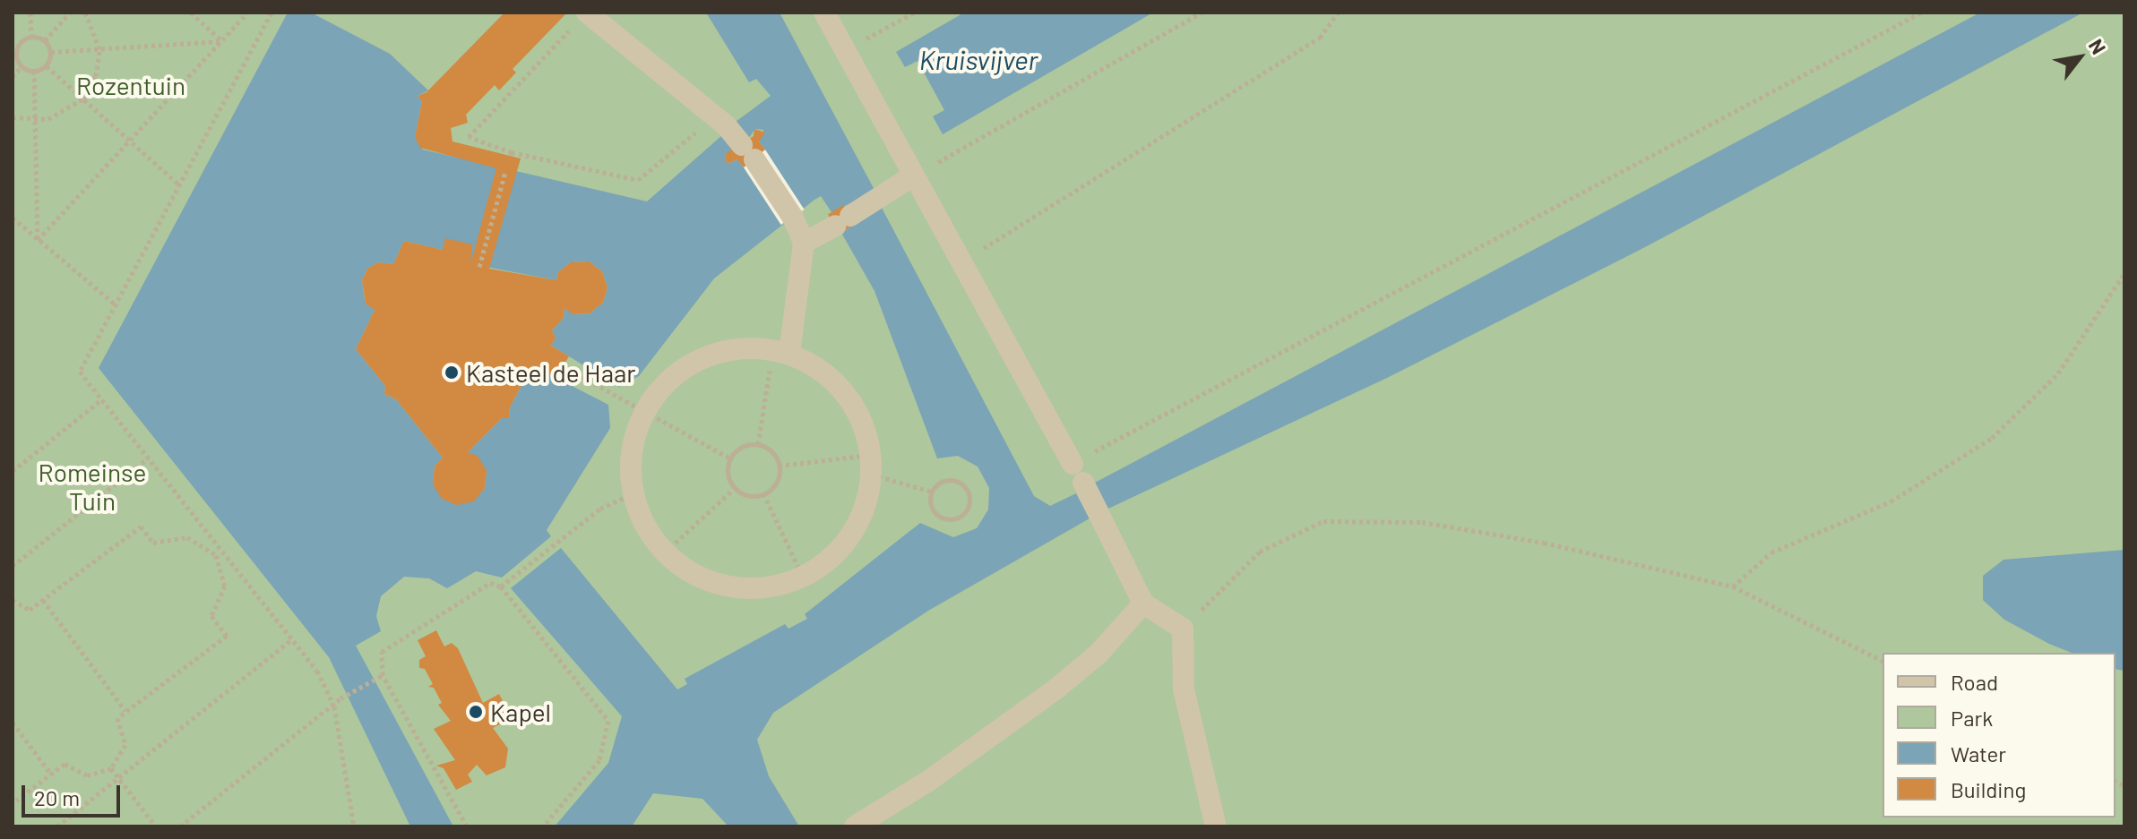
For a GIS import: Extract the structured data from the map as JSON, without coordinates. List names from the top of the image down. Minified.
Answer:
{"water":["Kruisvijver"],"parks":["Rozentuin","Romeinse Tuin"],"places":["Kasteel de Haar","Kapel"],"legend":["Road","Park","Water","Building"],"scale_bar":"20 m","north":"top right"}
